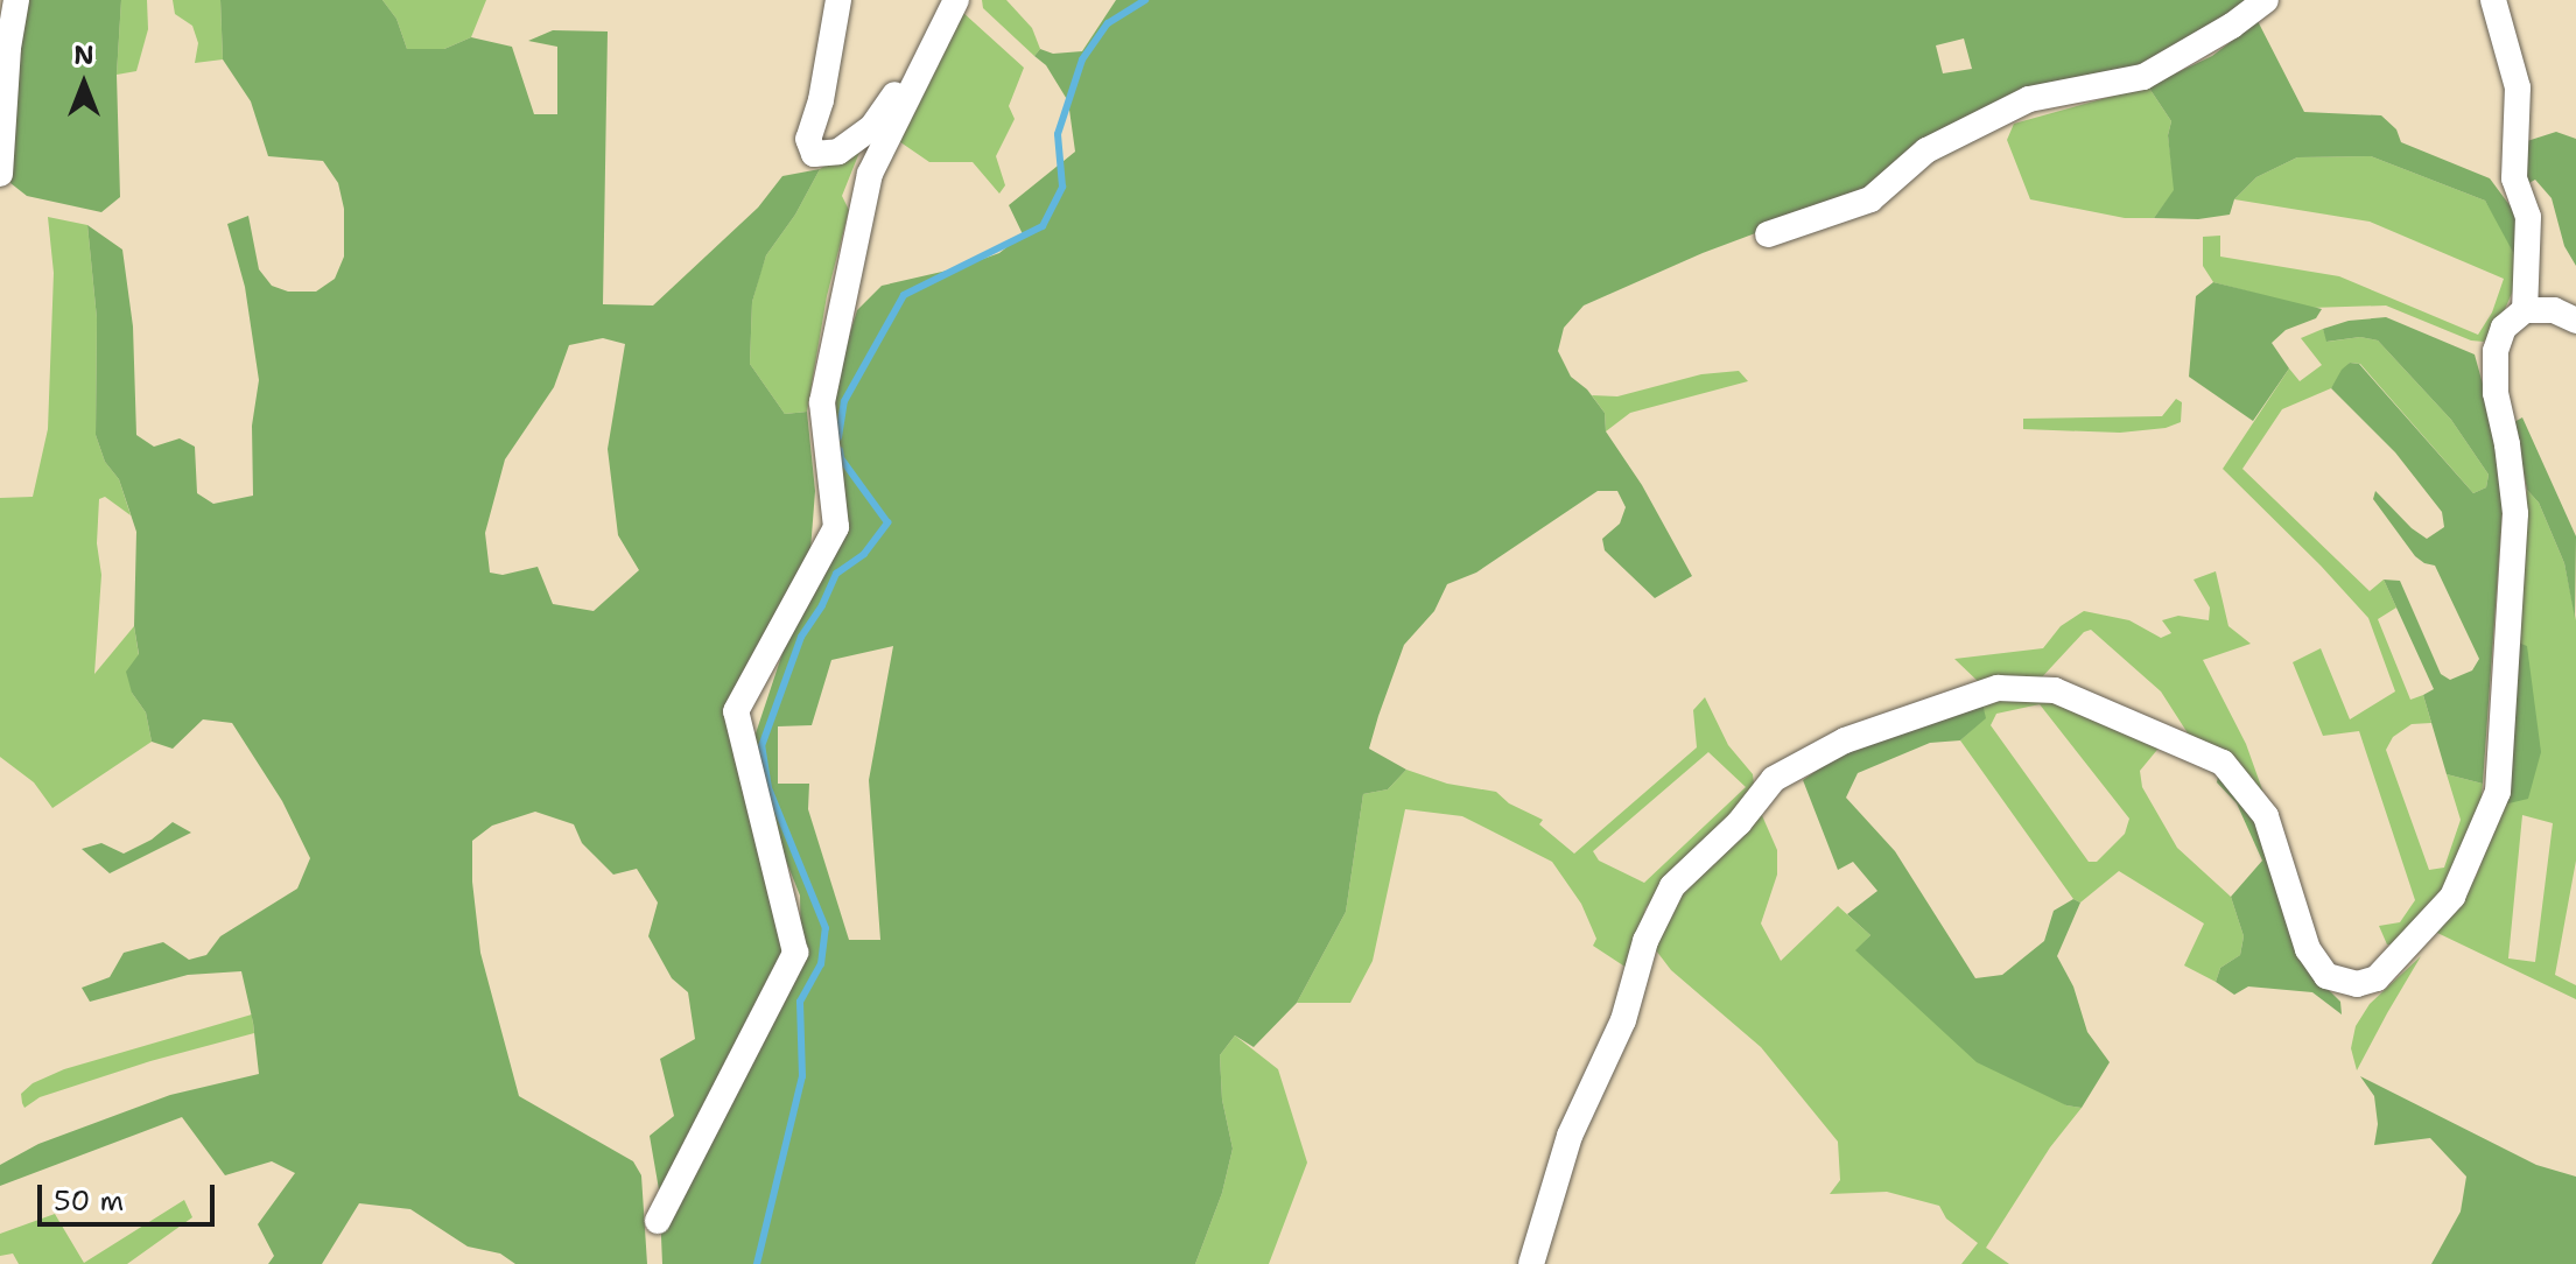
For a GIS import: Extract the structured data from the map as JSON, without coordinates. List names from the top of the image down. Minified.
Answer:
{"scale_bar":"50 m","north":"top"}
